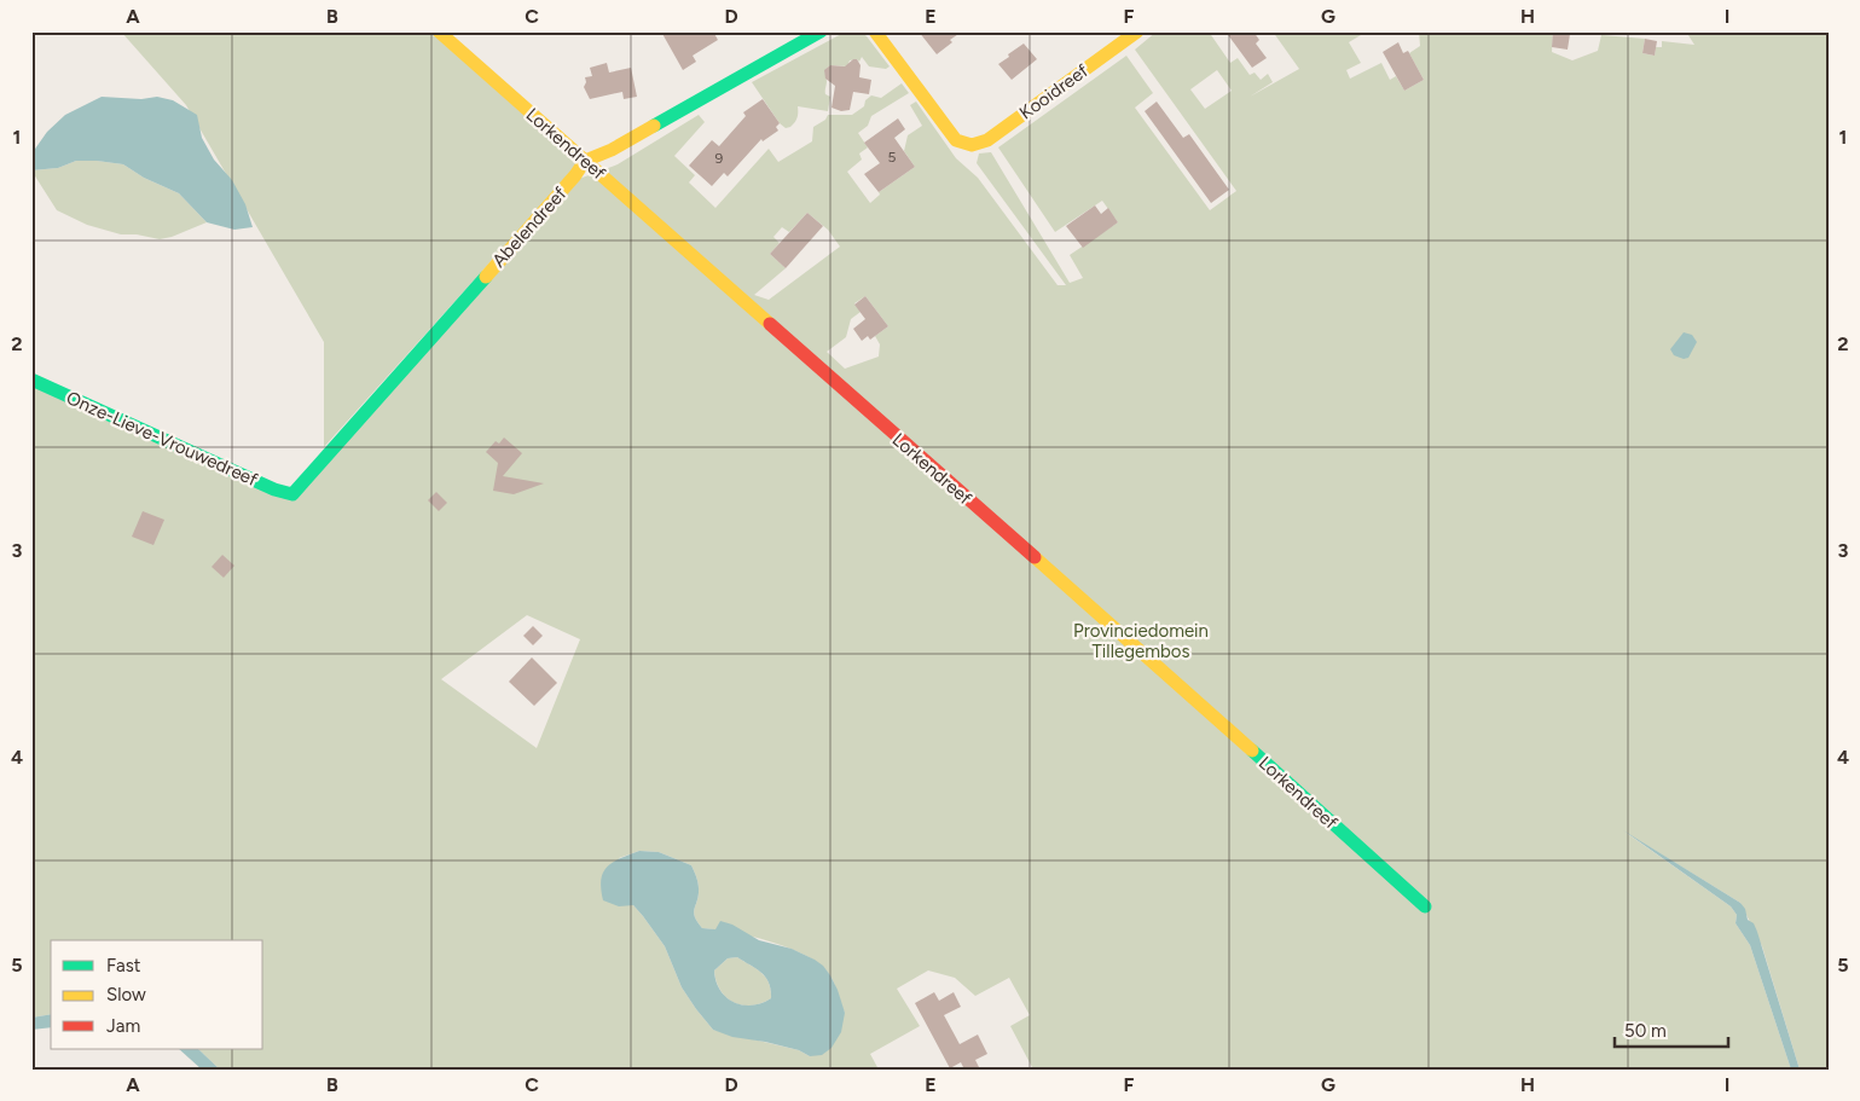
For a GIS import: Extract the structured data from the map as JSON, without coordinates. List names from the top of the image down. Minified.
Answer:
{"streets":{"street":["Kooidreef","Lorkendreef","Abelendreef","Onze-Lieve-Vrouwedreef"]},"crossings":[["Lorkendreef","Abelendreef"],["Abelendreef","Onze-Lieve-Vrouwedreef"]],"parks":["Provinciedomein Tillegembos"],"house_numbers":["5","9"],"legend":["Fast","Slow","Jam"],"scale_bar":"50 m","grid":{"columns":["A","B","C","D","E","F","G","H","I"],"rows":["1","2","3","4","5"]}}
